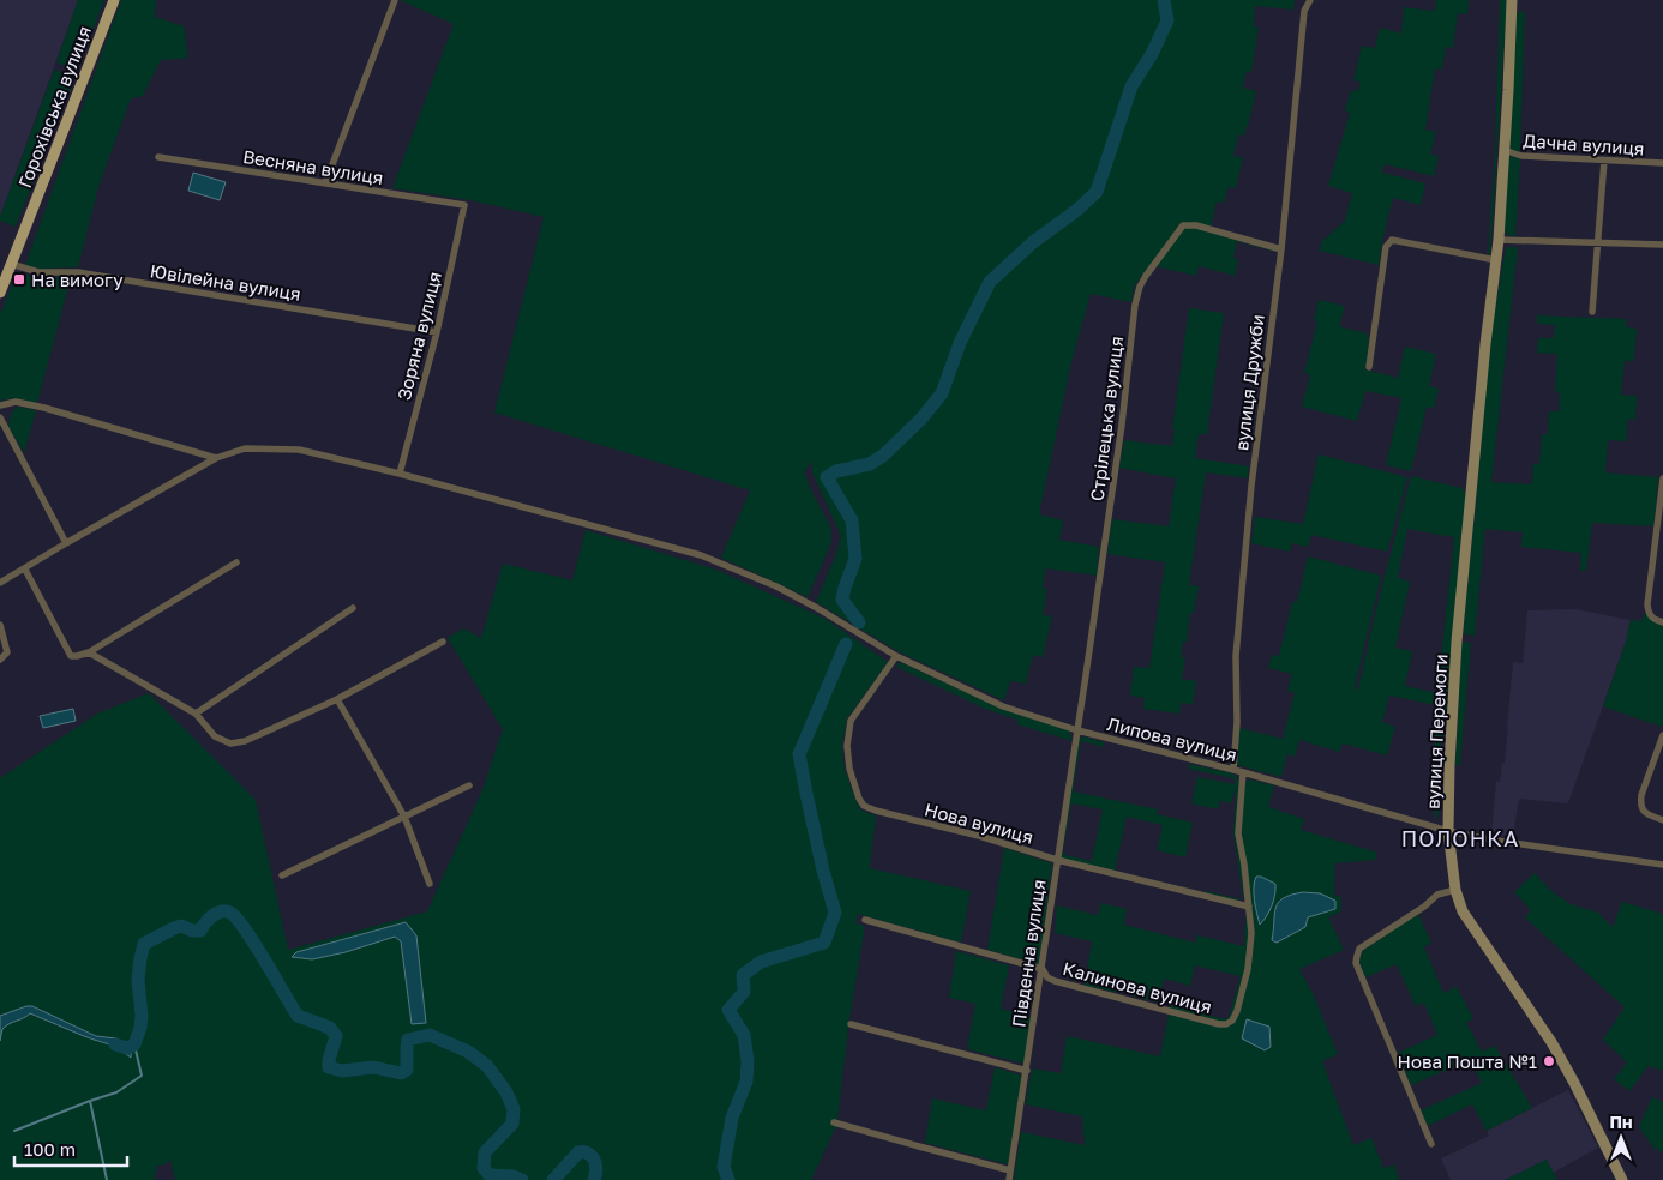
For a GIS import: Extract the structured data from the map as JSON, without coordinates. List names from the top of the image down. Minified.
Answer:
{"streets":{"main road":["Горохівська вулиця","вулиця Перемоги"],"street":["Дачна вулиця","Весняна вулиця","Ювілейна вулиця","Зоряна вулиця","вулиця Дружби","Стрілецька вулиця","Липова вулиця","Нова вулиця","Південна вулиця","Калинова вулиця"]},"crossings":[["Горохівська вулиця","Ювілейна вулиця"],["Дачна вулиця","вулиця Перемоги"],["Весняна вулиця","Зоряна вулиця"],["Ювілейна вулиця","Зоряна вулиця"],["Зоряна вулиця","Липова вулиця"],["вулиця Дружби","Стрілецька вулиця"],["вулиця Дружби","Липова вулиця"],["Стрілецька вулиця","Липова вулиця"],["Стрілецька вулиця","Південна вулиця"],["вулиця Перемоги","Липова вулиця"],["Липова вулиця","Нова вулиця"],["Липова вулиця","Південна вулиця"],["Липова вулиця","Калинова вулиця"],["Нова вулиця","Південна вулиця"],["Нова вулиця","Калинова вулиця"],["Південна вулиця","Калинова вулиця"]],"districts":["ПОЛОНКА"],"places":{"transit":["На вимогу"],"other":["Нова Пошта №1"]},"scale_bar":"100 m","north":"top"}
